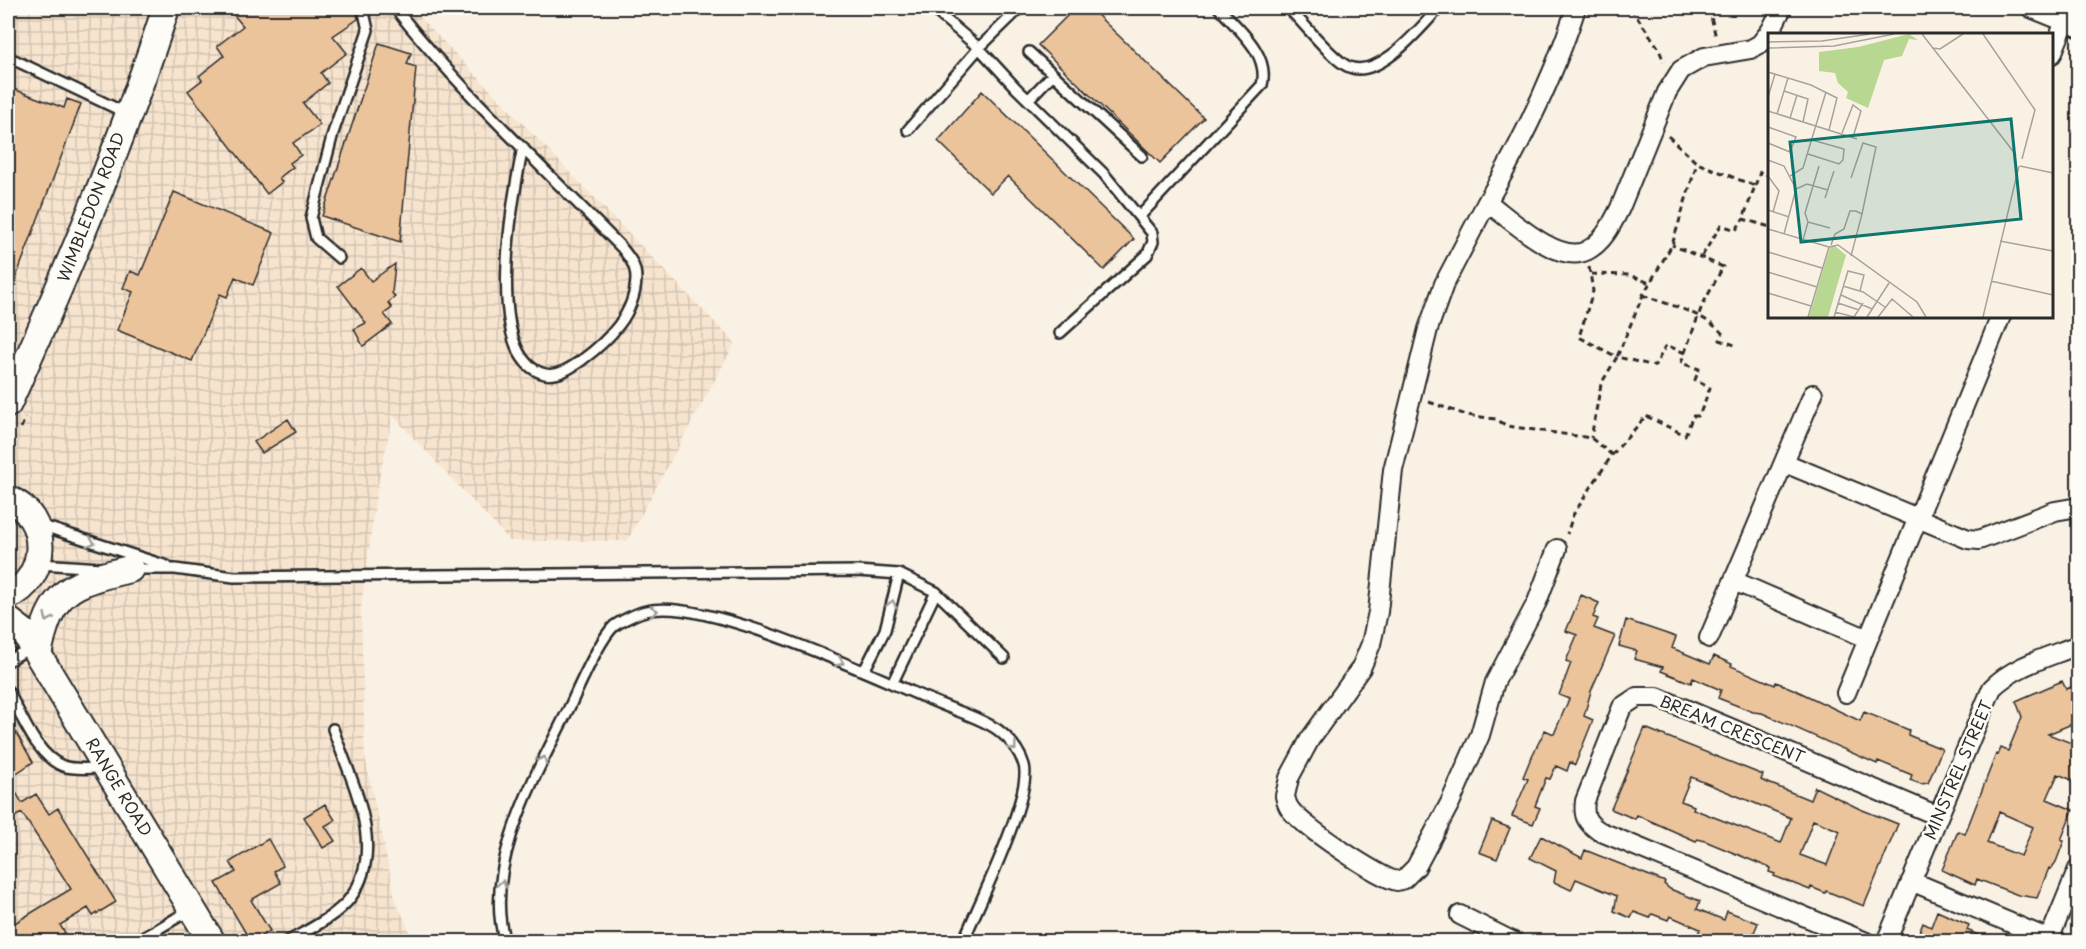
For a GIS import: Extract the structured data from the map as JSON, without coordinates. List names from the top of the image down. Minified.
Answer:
{"streets":{"main road":["WIMBLEDON ROAD","RANGE ROAD"],"street":["BREAM CRESCENT","MINSTREL STREET"]},"crossings":[["BREAM CRESCENT","MINSTREL STREET"]]}
